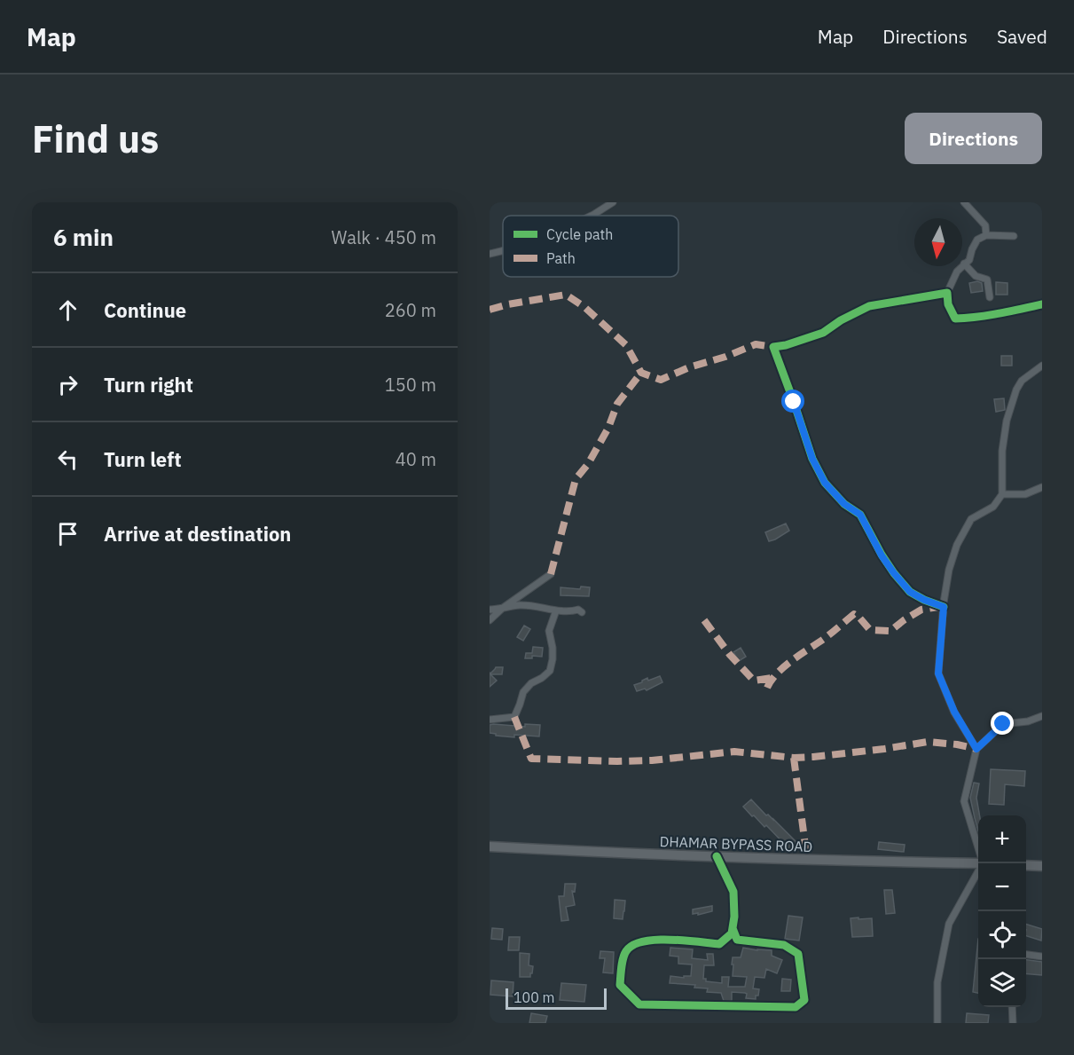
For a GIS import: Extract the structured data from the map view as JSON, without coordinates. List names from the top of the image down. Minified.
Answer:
{"streets":{"main road":["DHAMAR BYPASS ROAD"]},"legend":["Cycle path","Path"],"scale_bar":"100 m","north":"bottom","page":{"header":"Map","nav":["Map","Directions","Saved"],"buttons":"Directions","title":"Find us","heading":["6 min","Walk · 450 m"],"list":[["Continue","260 m"],["Turn right","150 m"],["Turn left","40 m"],"Arrive at destination"],"map_buttons":["+","−"],"scale":"100 m"}}
